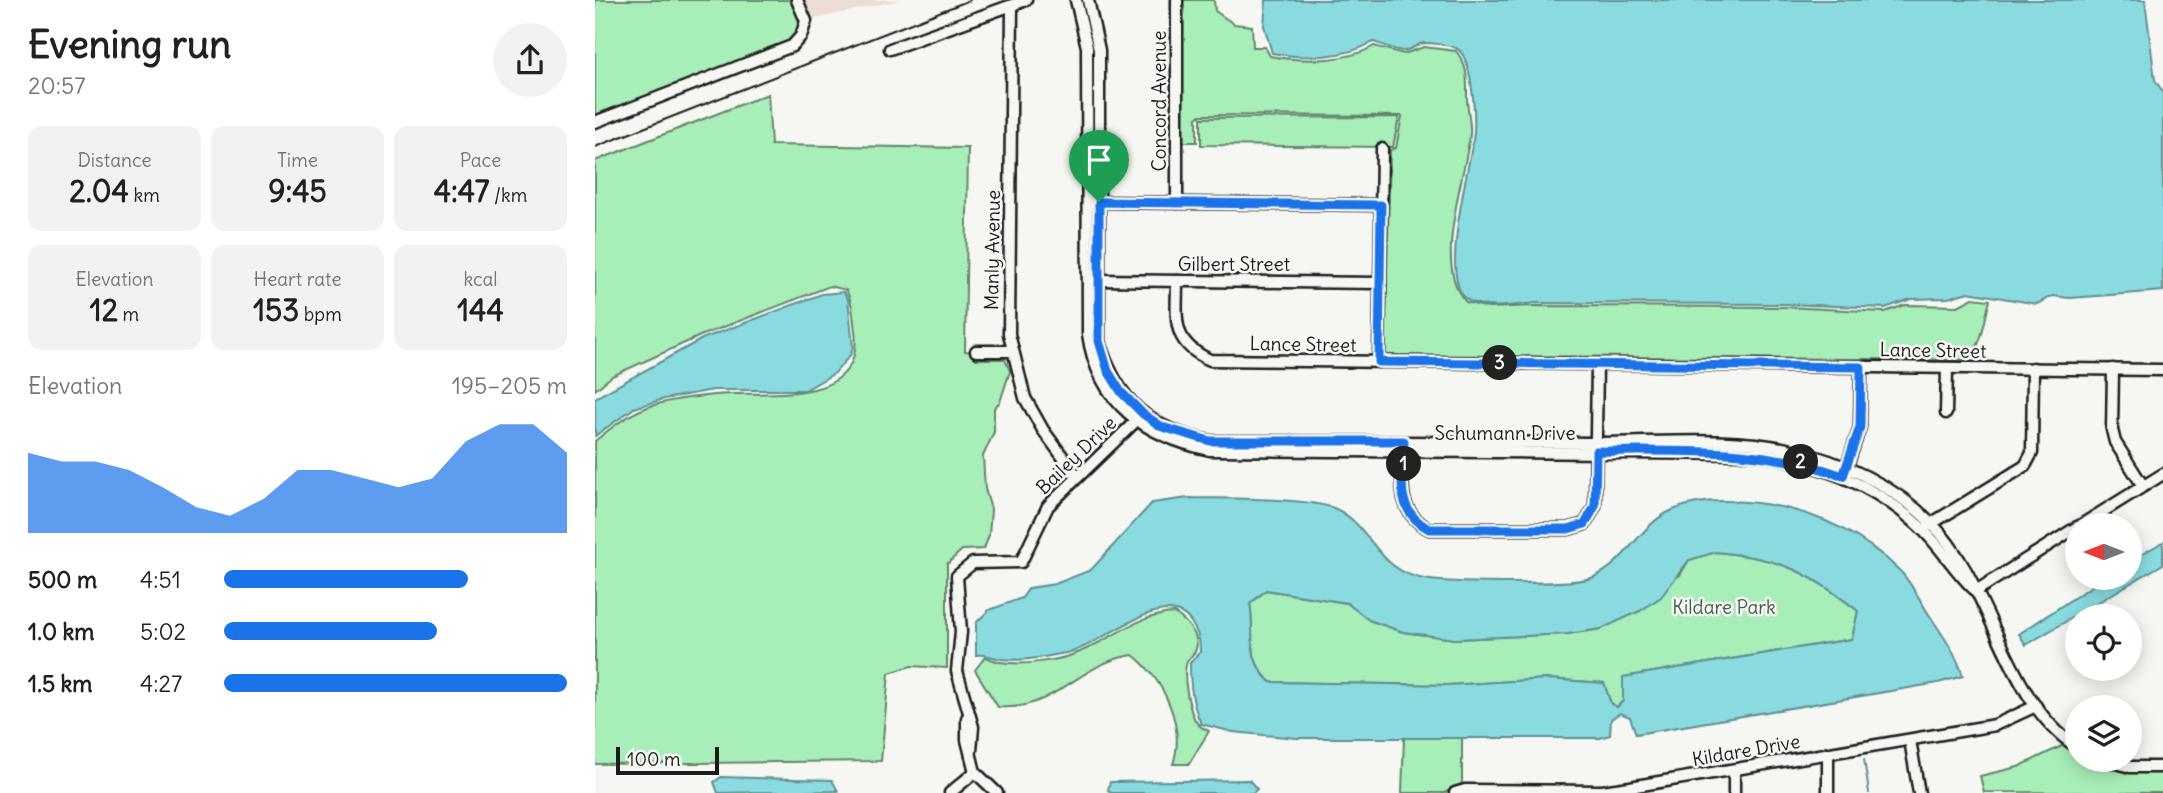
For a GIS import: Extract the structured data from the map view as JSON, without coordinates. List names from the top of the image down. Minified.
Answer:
{"streets":{"street":["Concord Avenue","Manly Avenue","Gilbert Street","Lance Street","Schumann Drive","Bailey Drive","Kildare Drive"]},"crossings":[["Manly Avenue","Bailey Drive"],["Gilbert Street","Lance Street"],["Gilbert Street","Schumann Drive"],["Schumann Drive","Bailey Drive"],["Schumann Drive","Kildare Drive"]],"parks":["Kildare Park"],"scale_bar":"100 m","north":"left","page":{"heading":["Evening run","20:57"],"stats":[["Distance","2.04 km"],["Time","9:45"],["Pace","4:47 /km"],["Elevation","12 m"],["Heart rate","153 bpm"],["kcal","144"]],"pins":["3","2","1"],"chart":["Elevation","195–205 m"],"list":[{"name":"500 m","note":"4:51"},{"name":"1.0 km","note":"5:02"},{"name":"1.5 km","note":"4:27"}],"scale":"100 m"}}
